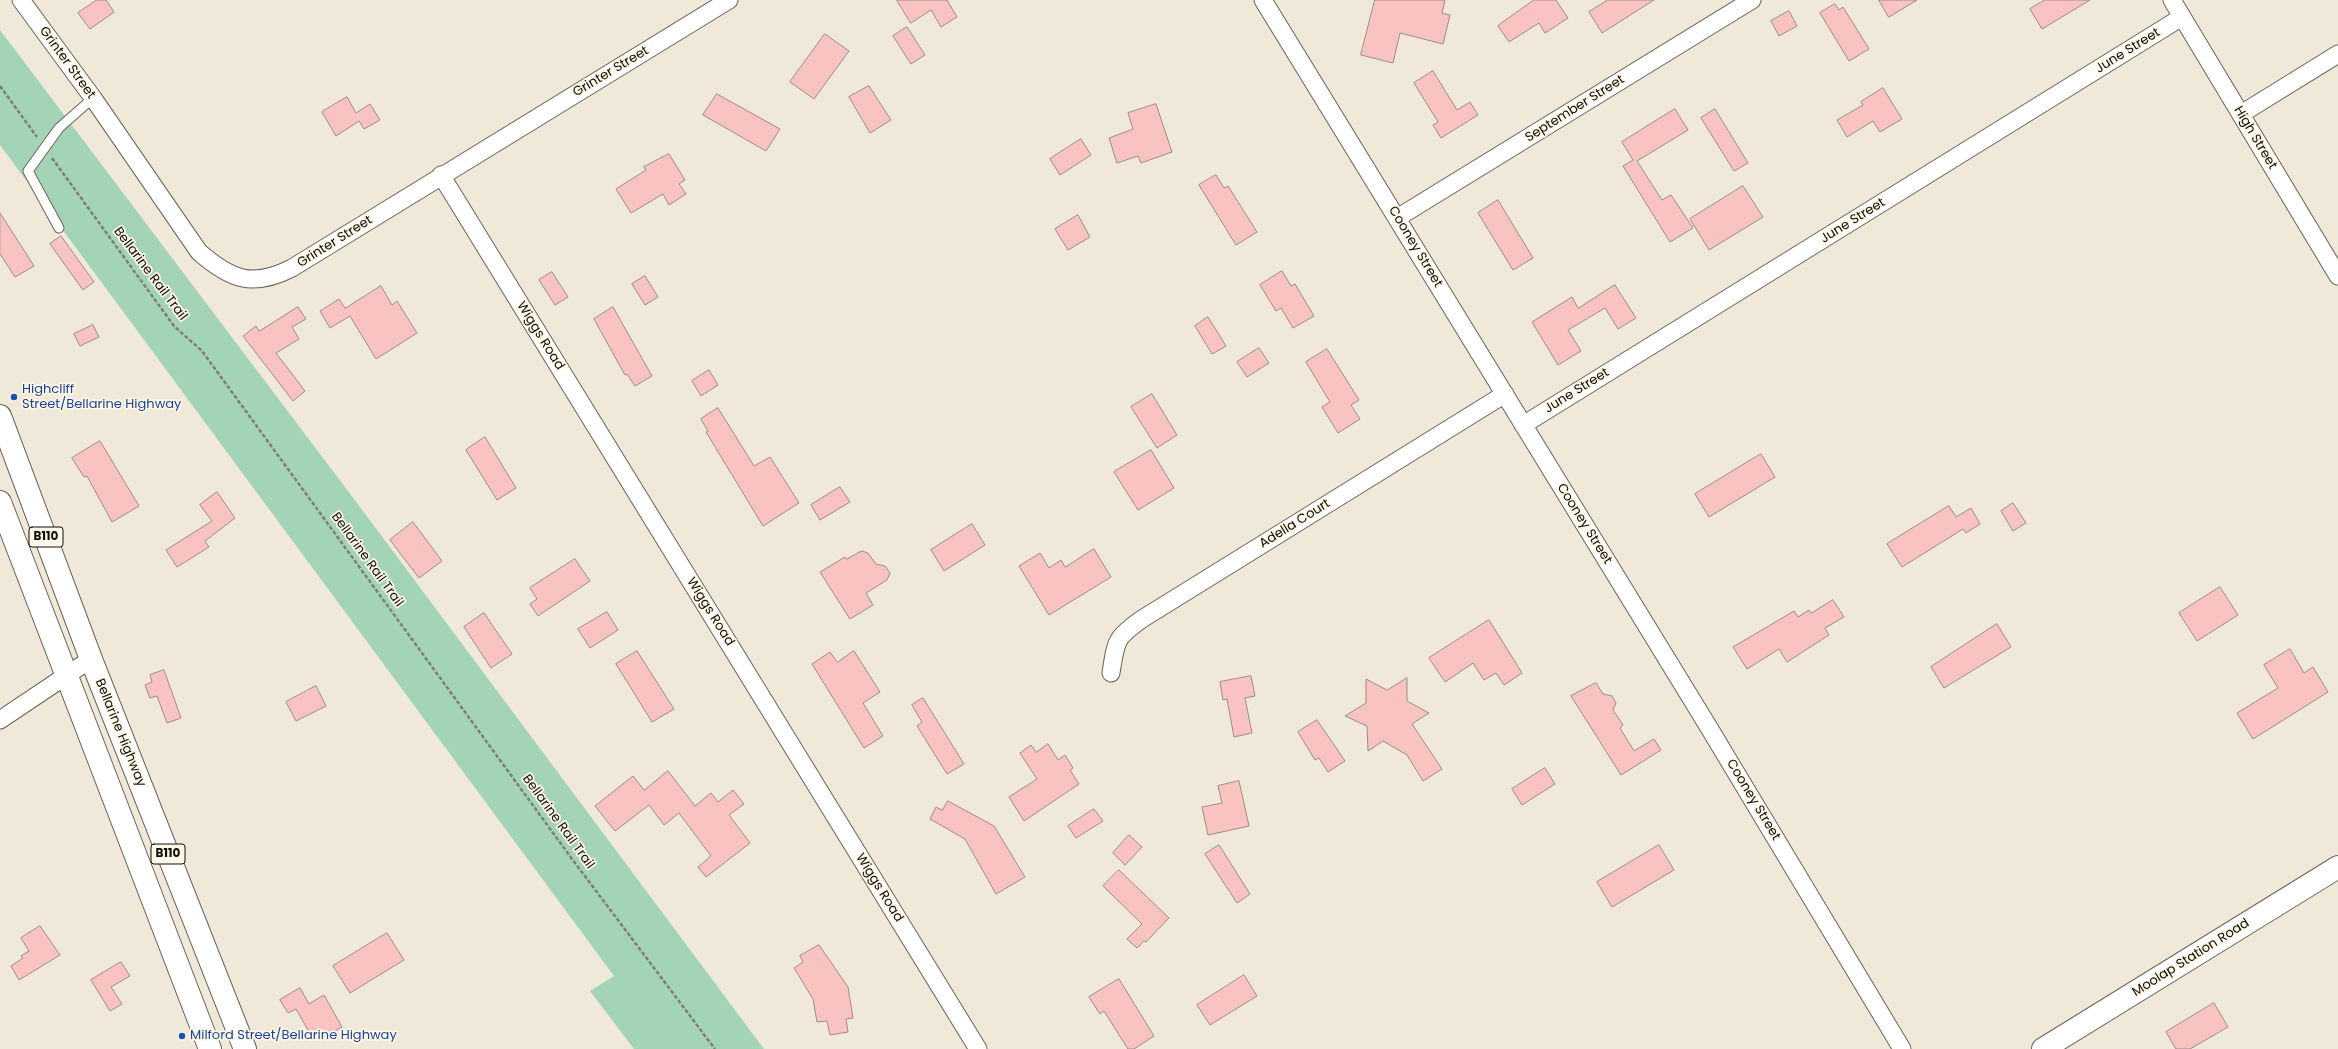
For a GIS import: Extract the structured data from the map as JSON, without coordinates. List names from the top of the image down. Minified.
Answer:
{"streets":{"main road":["B110","Bellarine Highway","Moolap Station Road"],"street":["June Street","Grinter Street","September Street","High Street","Cooney Street","Wiggs Road","Adella Court"],"path":["Bellarine Rail Trail"]},"crossings":[["June Street","High Street"],["June Street","Cooney Street"],["Grinter Street","Wiggs Road"],["September Street","Cooney Street"],["Cooney Street","Adella Court"]],"places":["Highcliff Street/Bellarine Highway","Milford Street/Bellarine Highway"]}
